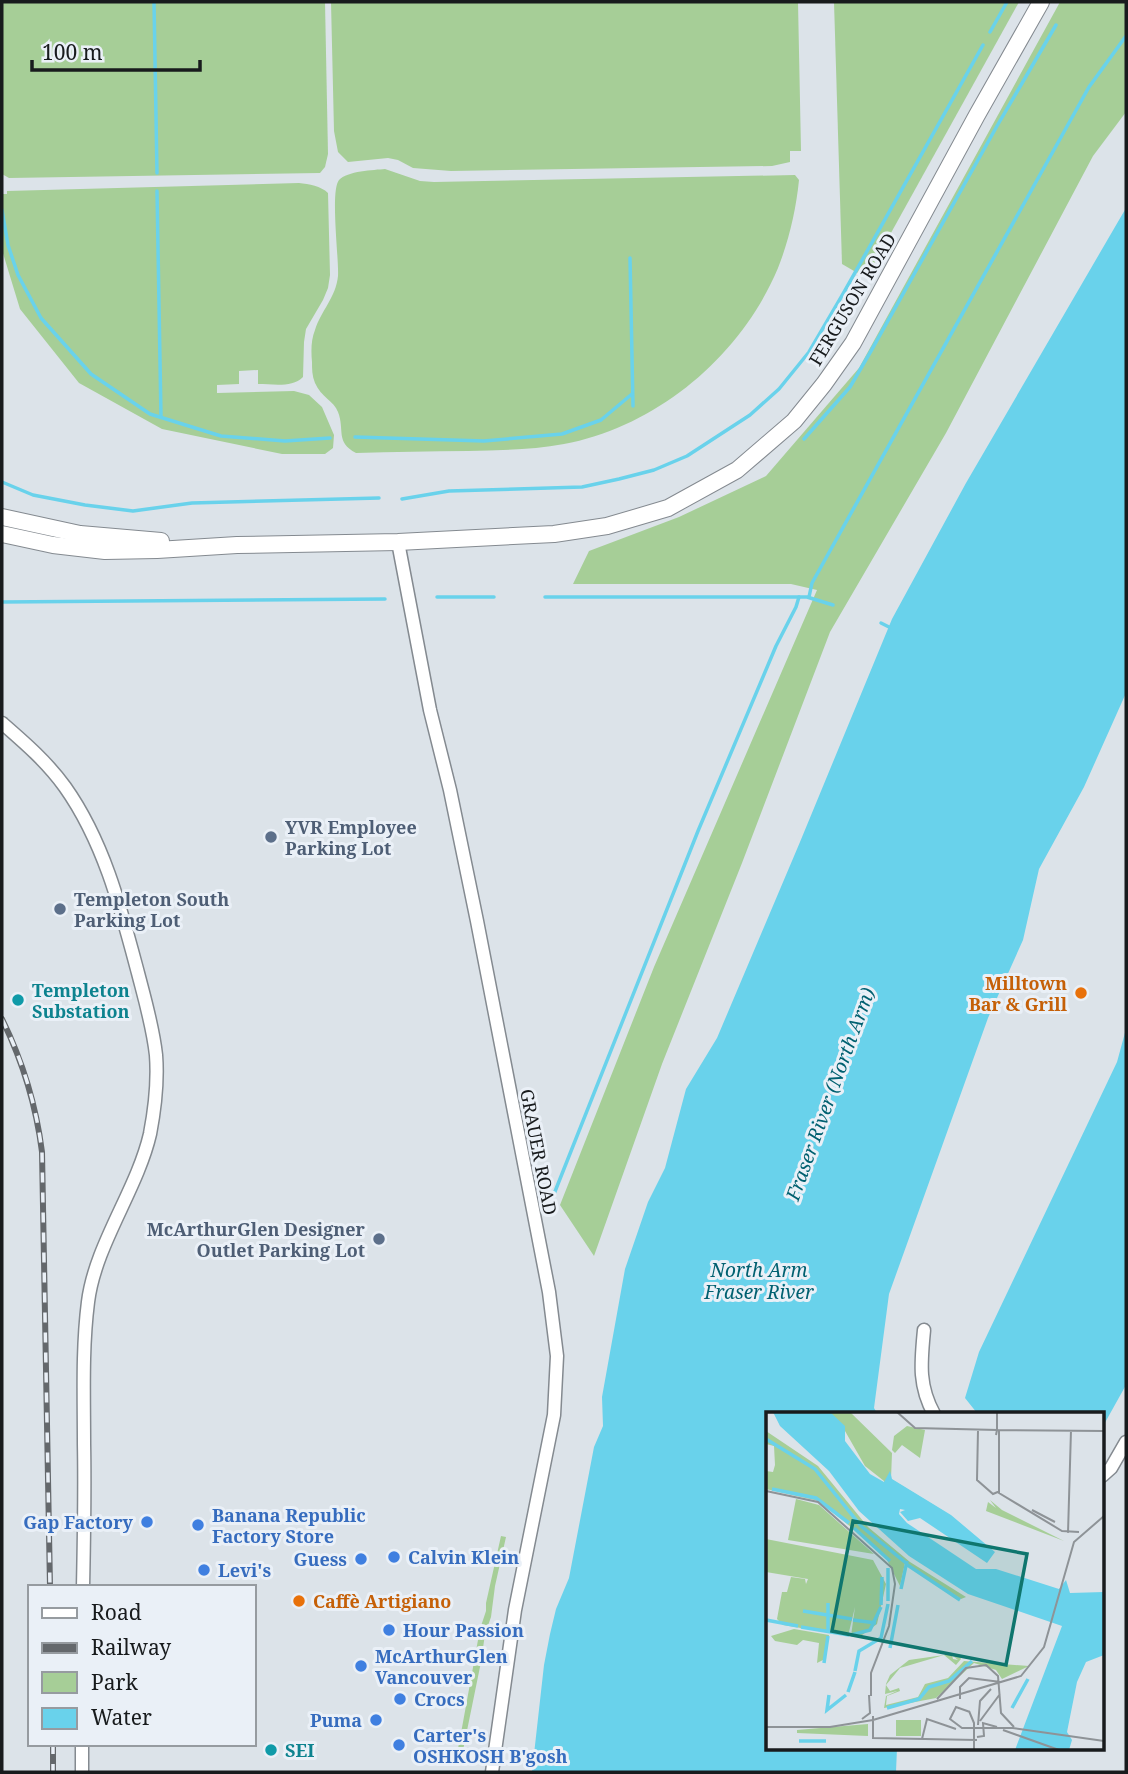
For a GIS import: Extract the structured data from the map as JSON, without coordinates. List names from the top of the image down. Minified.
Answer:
{"streets":{"street":["FERGUSON ROAD","GRAUER ROAD"]},"crossings":[["FERGUSON ROAD","GRAUER ROAD"]],"water":["Fraser River (North Arm)","North Arm Fraser River"],"places":["YVR Employee Parking Lot","Templeton South Parking Lot","Milltown Bar & Grill","Templeton Substation","McArthurGlen Designer Outlet Parking Lot","Gap Factory","Banana Republic Factory Store","Calvin Klein","Guess","Levi's","Caffè Artigiano","Hour Passion","McArthurGlen Vancouver","Crocs","Puma","Carter's OSHKOSH B'gosh","SEI"],"legend":["Road","Railway","Park","Water"],"scale_bar":"100 m"}
